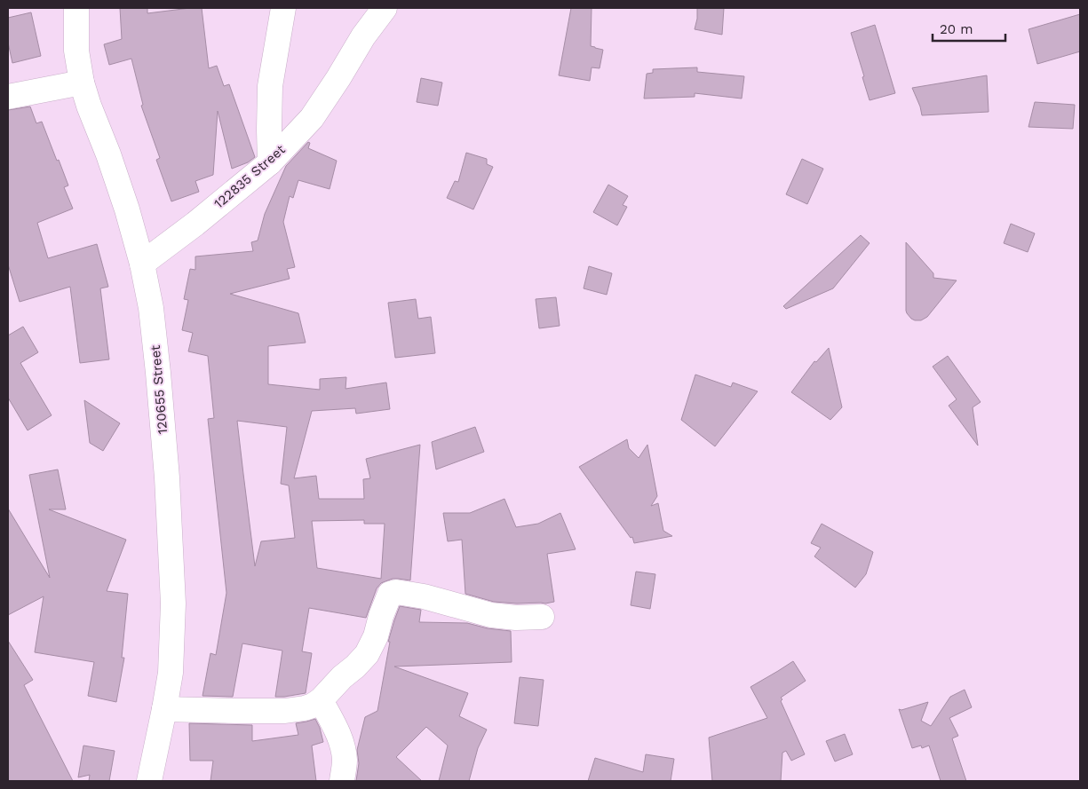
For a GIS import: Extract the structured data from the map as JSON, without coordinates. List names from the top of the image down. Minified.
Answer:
{"streets":{"street":["122835 Street","120655 Street"]},"crossings":[["122835 Street","120655 Street"]],"scale_bar":"20 m"}
